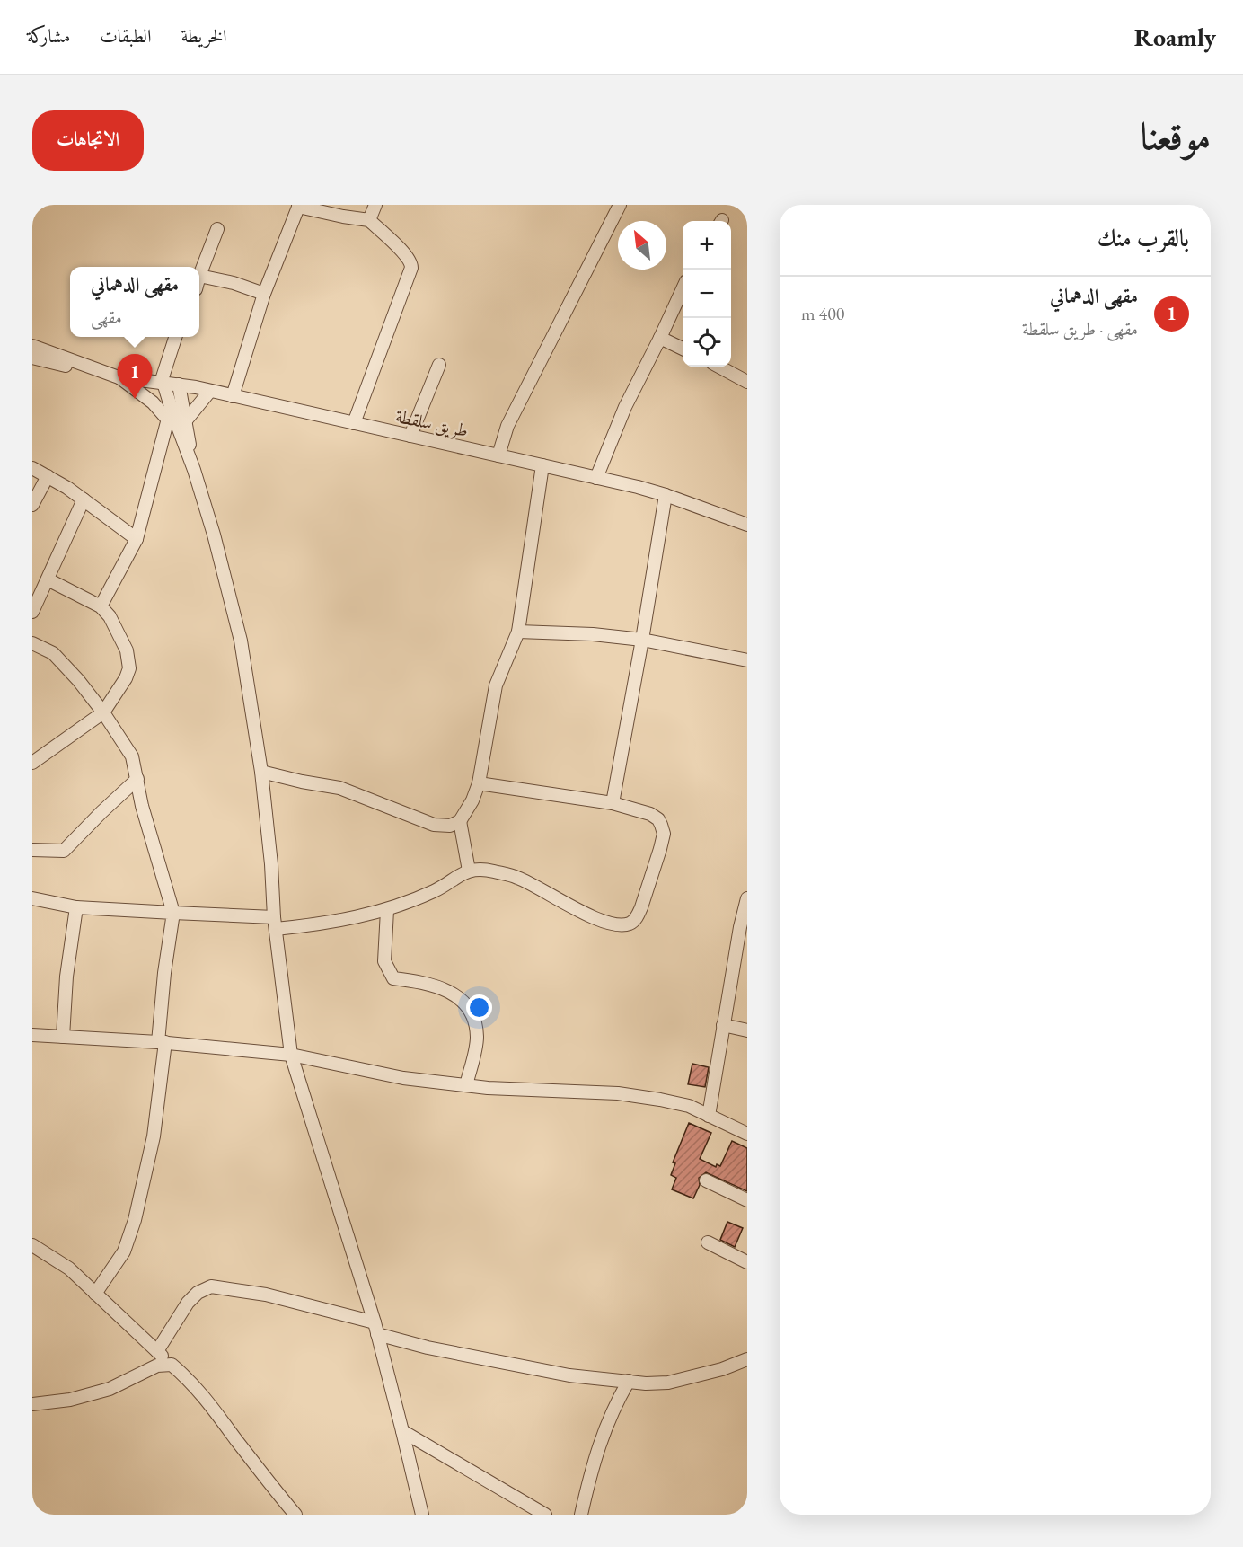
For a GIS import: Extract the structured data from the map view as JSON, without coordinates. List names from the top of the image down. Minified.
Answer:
{"streets":{"street":["طريق سلقطة"]},"north":"top left","page":{"header":"Roamly","nav":["الخريطة","الطبقات","مشاركة"],"title":"موقعنا","buttons":"الاتجاهات","heading":"بالقرب منك","map_buttons":["+","−"],"popup":["مقهى الدهماني","مقهى"],"list":[{"mark":"1","name":"مقهى الدهماني","note":"مقهى · طريق سلقطة","value":"400 m"}],"pins":"1"}}
